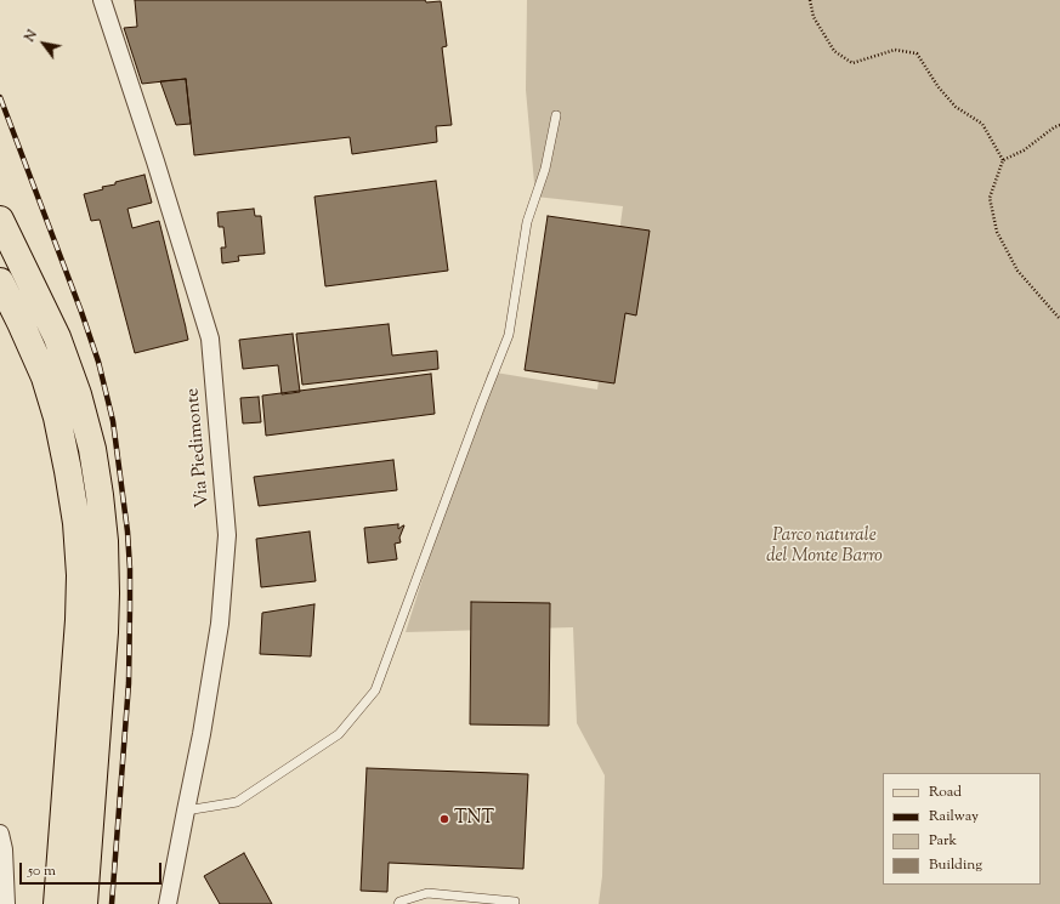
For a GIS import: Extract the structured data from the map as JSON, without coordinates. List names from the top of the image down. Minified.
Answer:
{"streets":{"street":["Via Piedimonte"]},"parks":["Parco naturale del Monte Barro"],"places":["TNT"],"legend":["Road","Railway","Park","Building"],"scale_bar":"50 m","north":"top left"}
